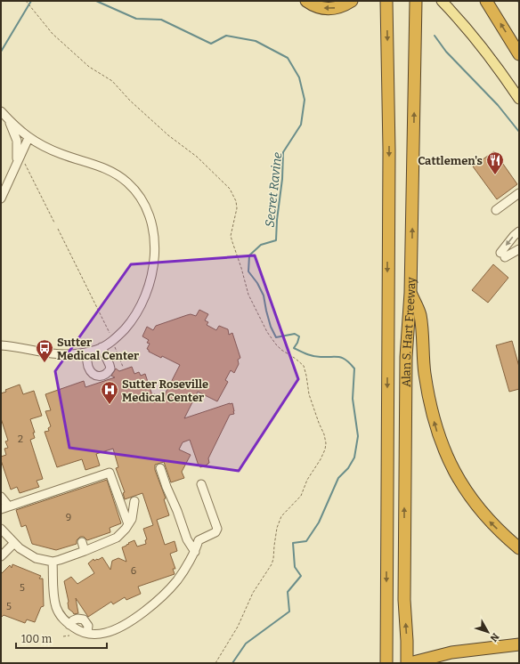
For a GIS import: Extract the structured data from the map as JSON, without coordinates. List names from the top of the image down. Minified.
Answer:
{"streets":{"highway":["Alan S. Hart Freeway"]},"water":["Secret Ravine"],"places":{"restaurant":["Cattlemen's"],"bus stop":["Sutter Medical Center"],"hospital":["Sutter Roseville Medical Center"]},"house_numbers":["2","9","6","5","5"],"scale_bar":"100 m","north":"bottom right"}
